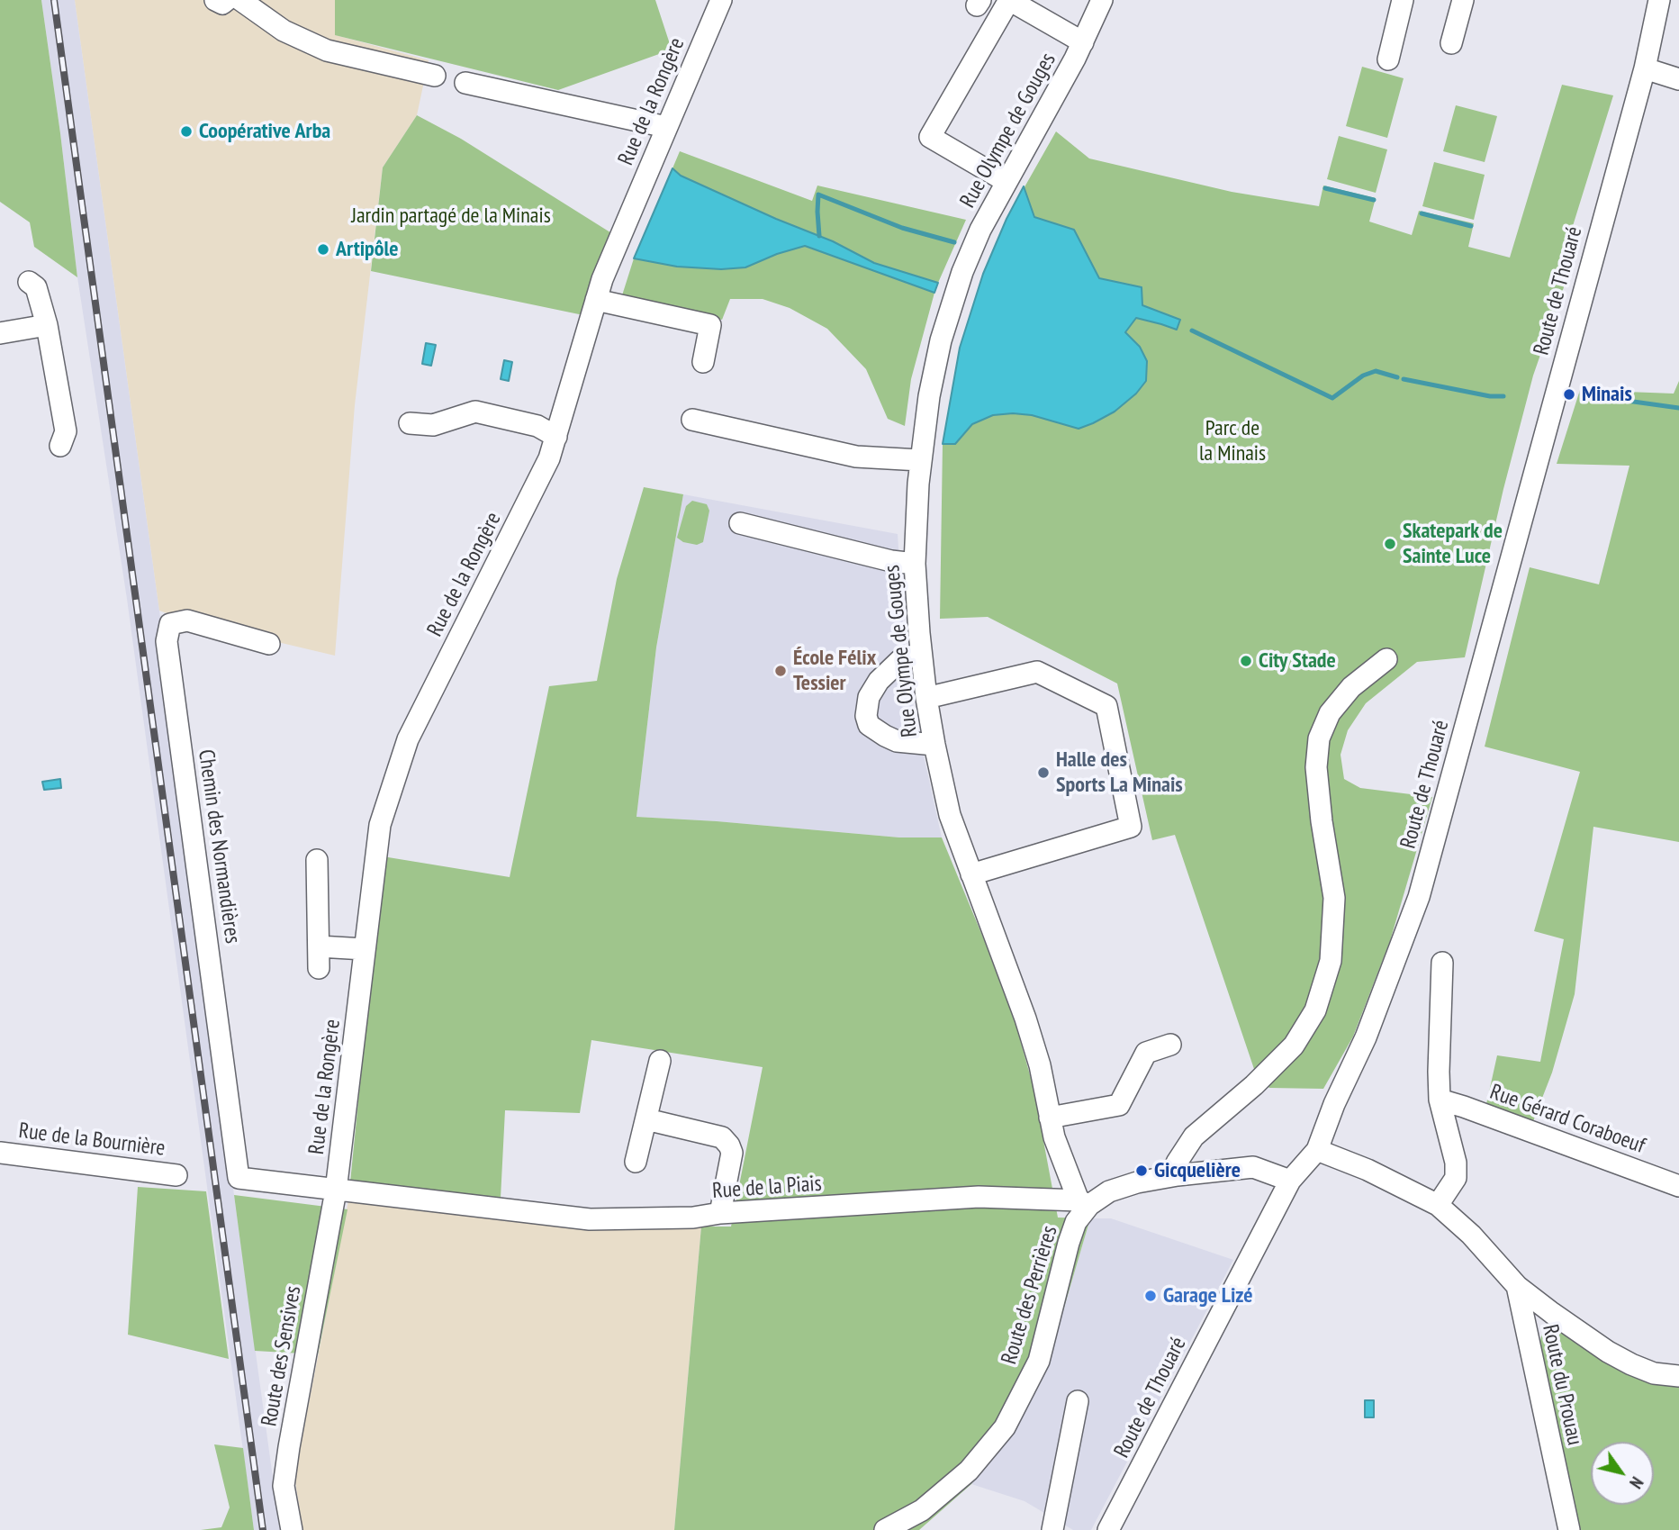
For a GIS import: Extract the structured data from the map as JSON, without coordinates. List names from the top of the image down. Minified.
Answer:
{"streets":{"street":["Rue de la Rongère","Rue Olympe de Gouges","Route de Thouaré","Chemin des Normandières","Rue Gérard Coraboeuf","Rue de la Bournière","Rue de la Piais","Route des Perrières","Route des Sensives","Route du Prouau"]},"crossings":[["Rue de la Rongère","Rue de la Piais"],["Rue de la Rongère","Route des Sensives"],["Rue Olympe de Gouges","Rue de la Piais"],["Rue Olympe de Gouges","Route des Perrières"],["Chemin des Normandières","Rue de la Piais"],["Rue de la Piais","Route des Perrières"],["Rue de la Piais","Route des Sensives"]],"parks":["Jardin partagé de la Minais","Parc de la Minais"],"places":["Coopérative Arba","Artipôle","Minais","Skatepark de Sainte Luce","City Stade","École Félix Tessier","Halle des Sports La Minais","Gicquelière","Garage Lizé"],"north":"bottom right"}
